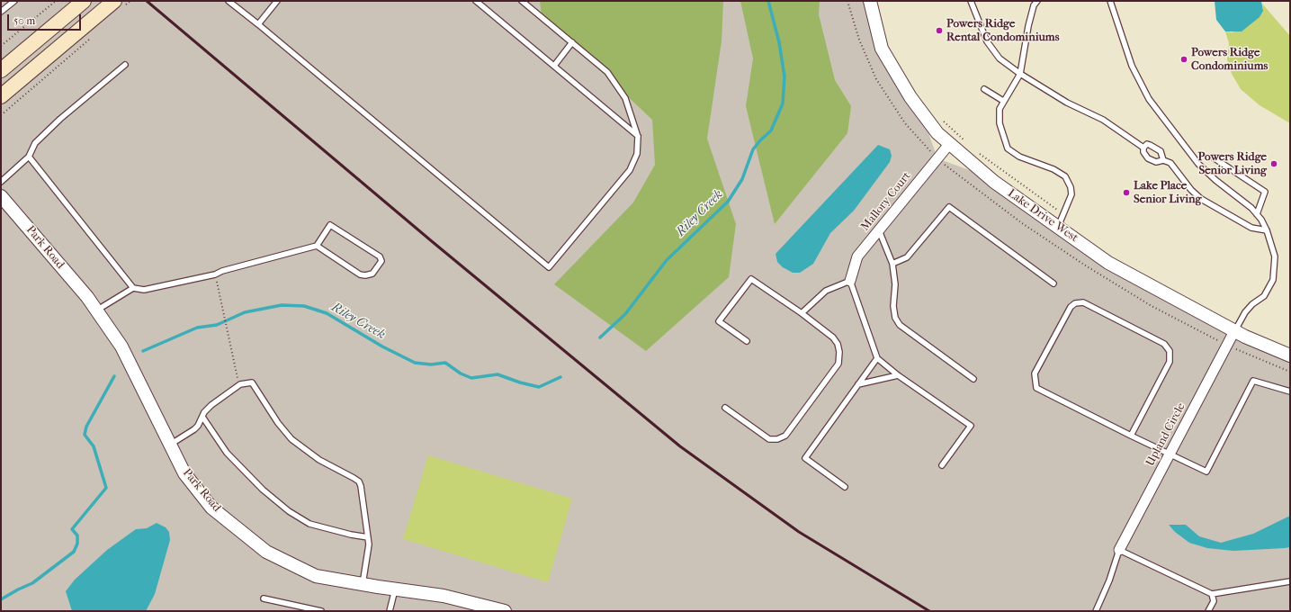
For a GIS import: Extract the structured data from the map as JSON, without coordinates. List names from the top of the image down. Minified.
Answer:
{"streets":{"street":["Mallory Court","Lake Drive West","Park Road","Upland Circle"]},"crossings":[["Mallory Court","Lake Drive West"],["Lake Drive West","Upland Circle"]],"water":["Riley Creek"],"places":["Powers Ridge Rental Condominiums","Powers Ridge Condominiums","Powers Ridge Senior Living","Lake Place Senior Living"],"scale_bar":"50 m"}
